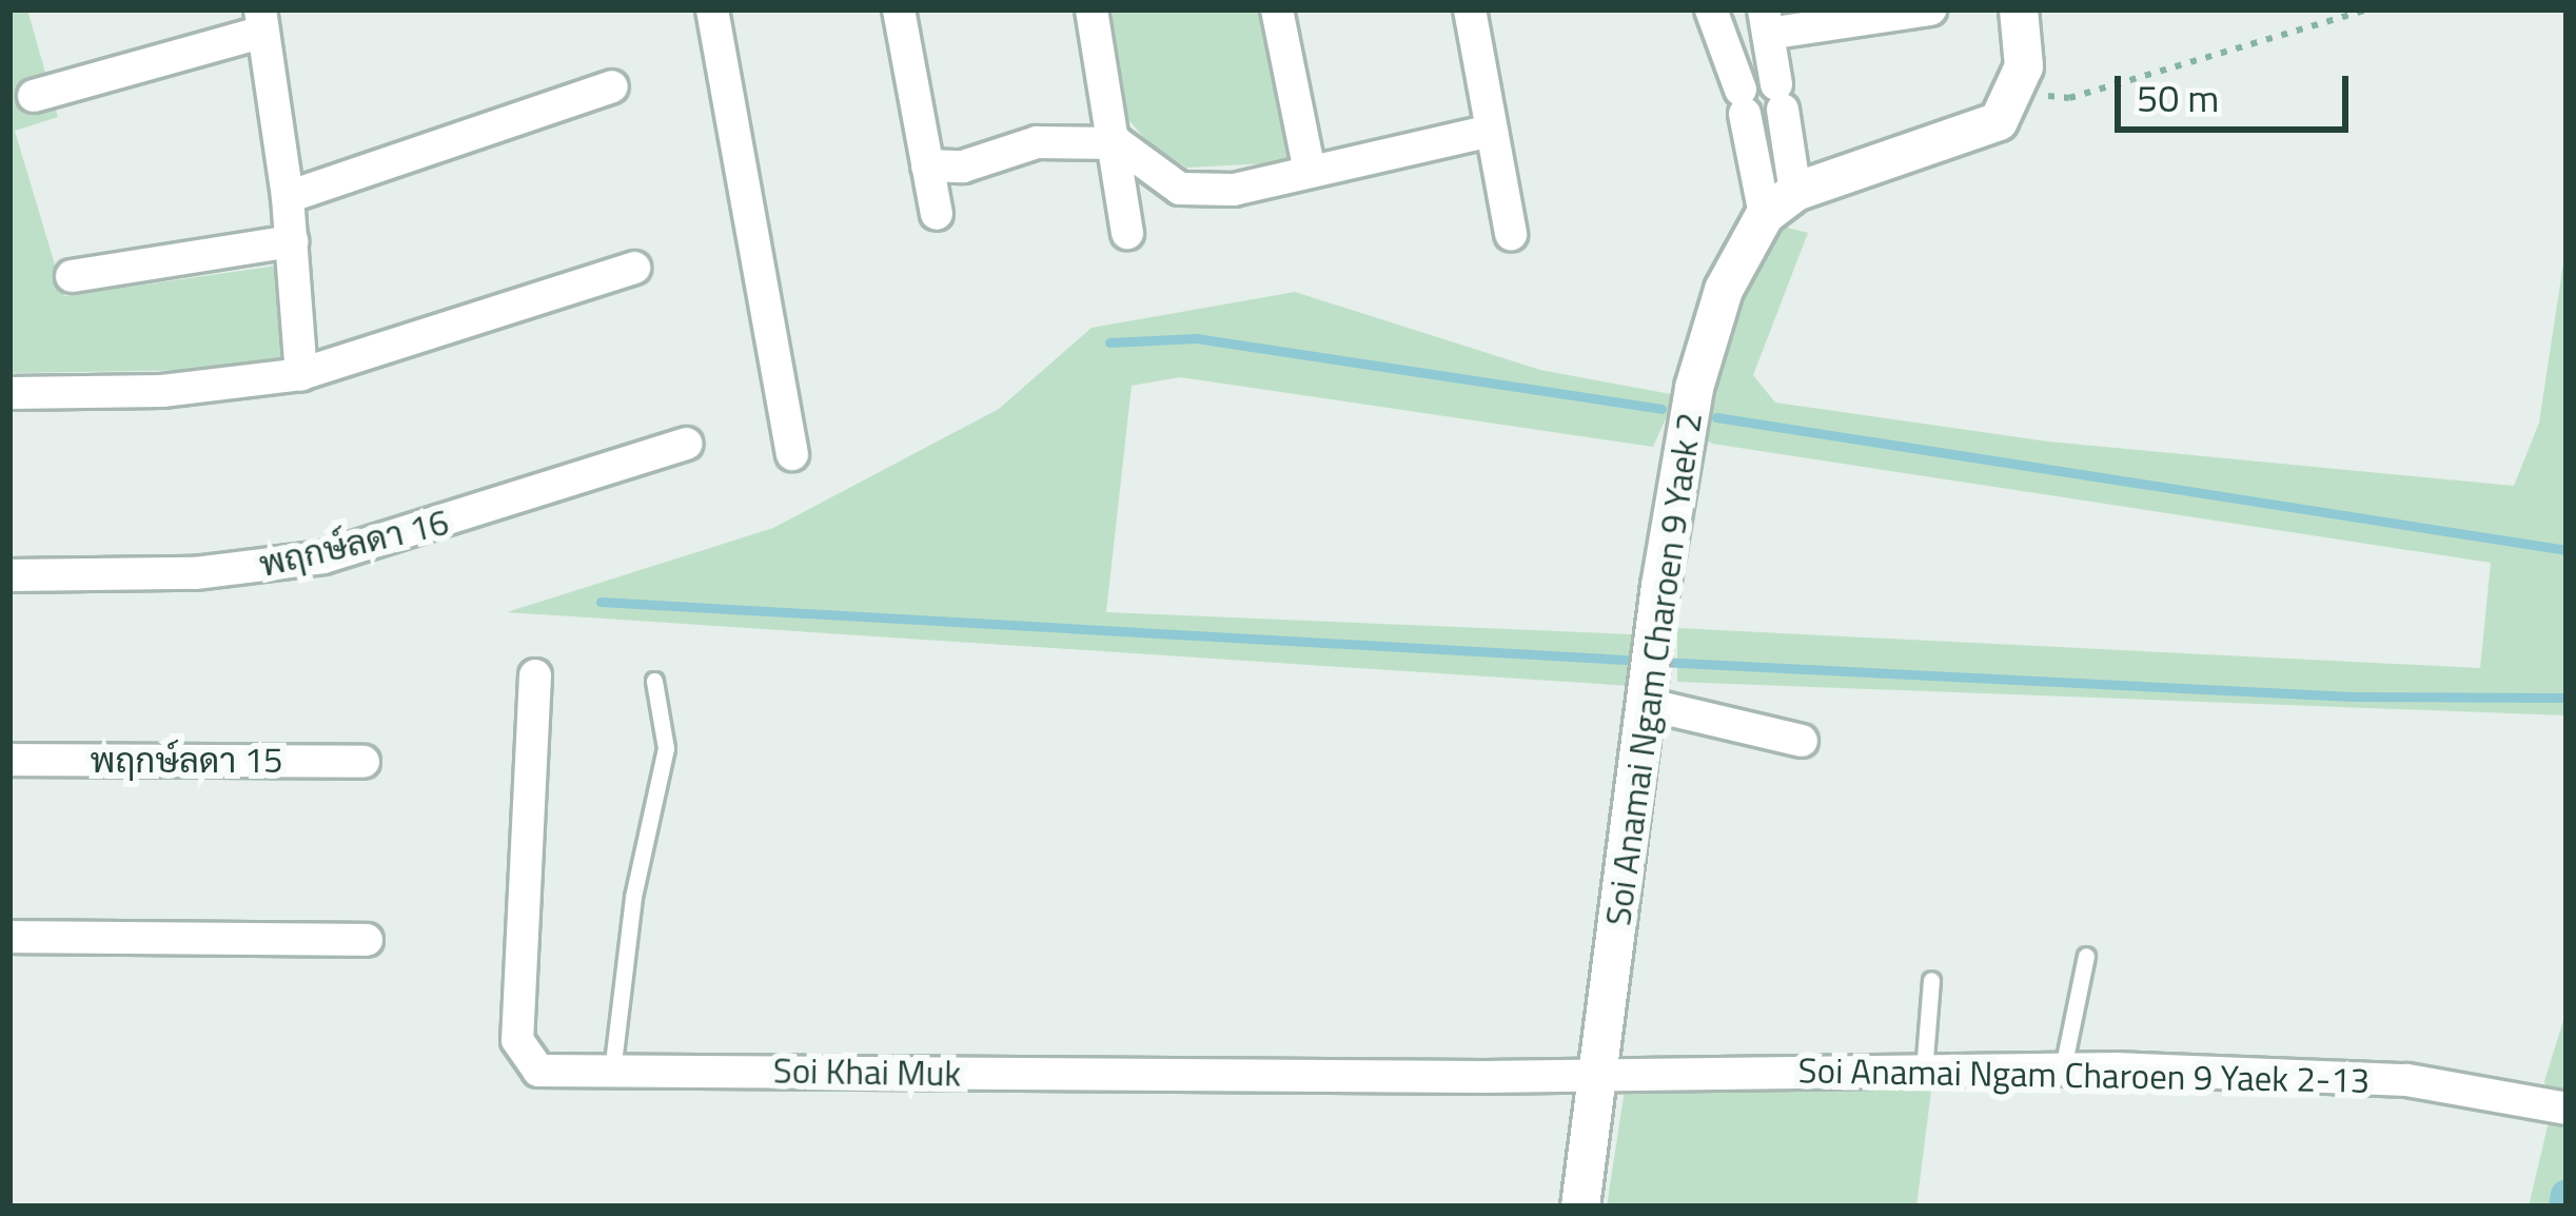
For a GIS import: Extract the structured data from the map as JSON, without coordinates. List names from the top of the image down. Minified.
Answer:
{"streets":{"street":["พฤกษ์ลดา 16","Soi Anamai Ngam Charoen 9 Yaek 2","พฤกษ์ลดา 15","Soi Khai Muk","Soi Anamai Ngam Charoen 9 Yaek 2-13"]},"crossings":[["Soi Anamai Ngam Charoen 9 Yaek 2","Soi Khai Muk"],["Soi Anamai Ngam Charoen 9 Yaek 2","Soi Anamai Ngam Charoen 9 Yaek 2-13"],["Soi Khai Muk","Soi Anamai Ngam Charoen 9 Yaek 2-13"]],"scale_bar":"50 m"}
